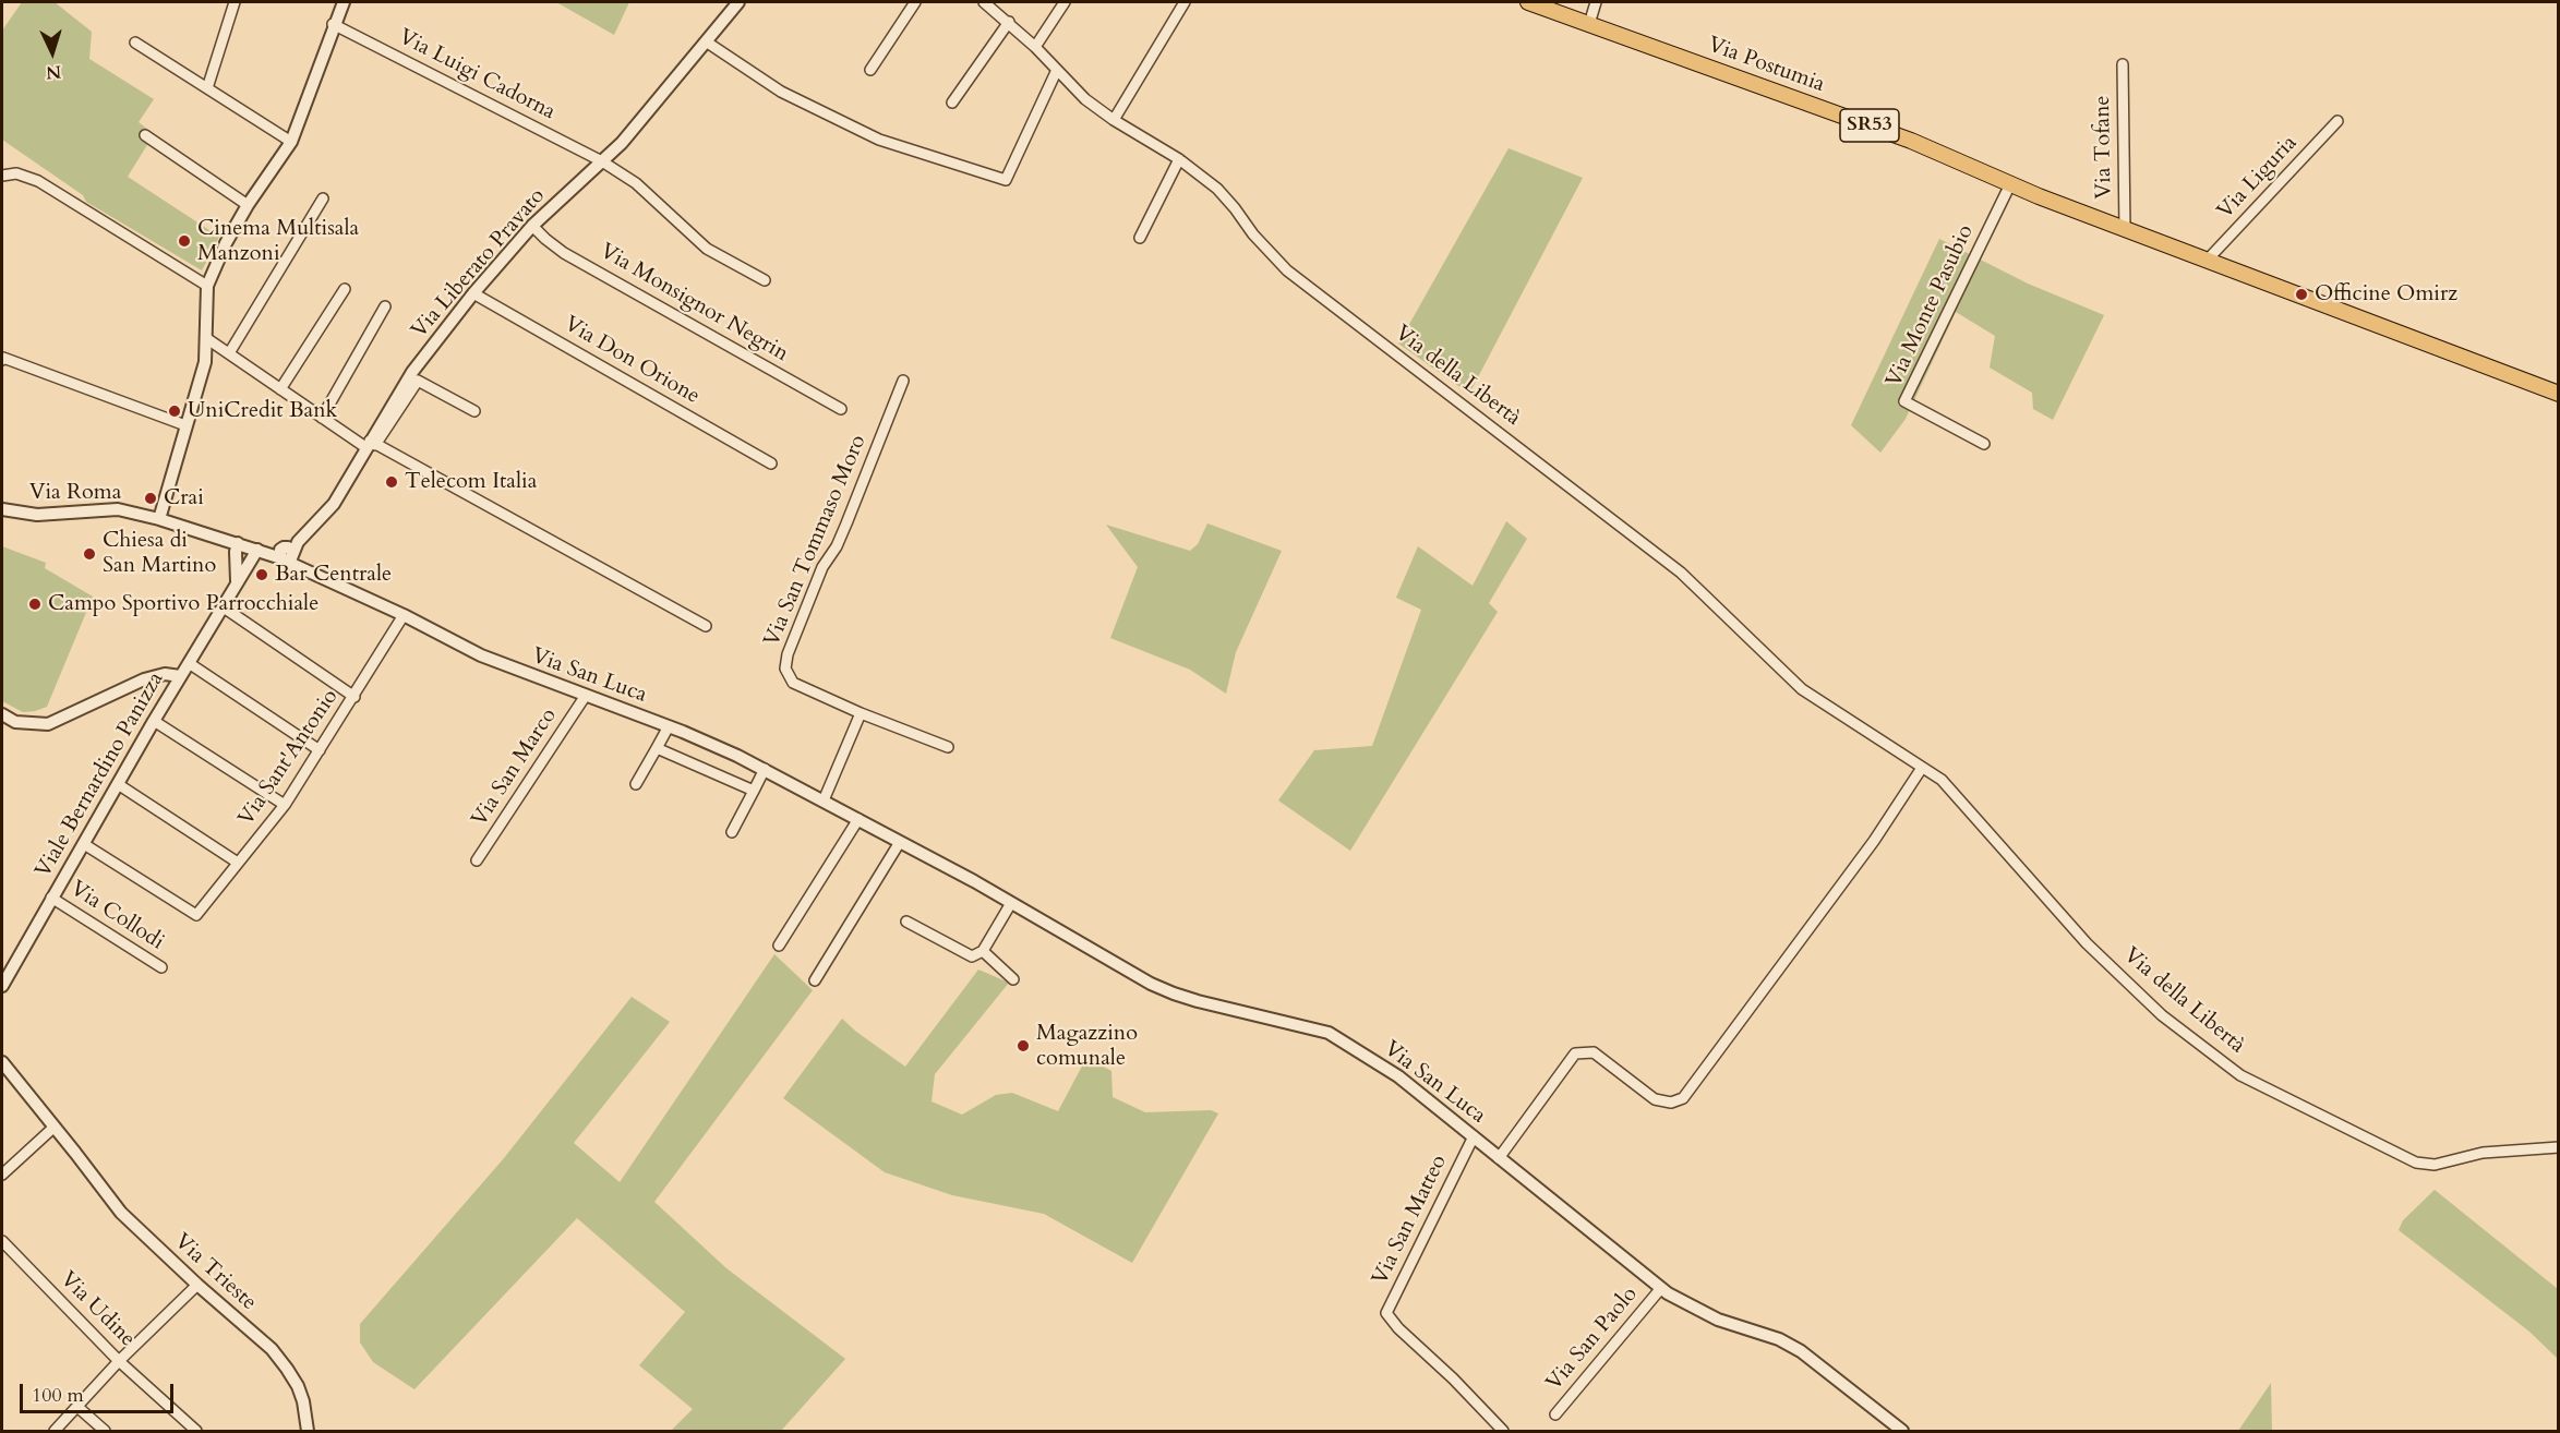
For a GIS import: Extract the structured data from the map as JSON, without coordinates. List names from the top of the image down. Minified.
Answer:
{"streets":{"main road":["Via Postumia","SR53"],"street":["Via Luigi Cadorna","Via Tofane","Via Liguria","Via Liberato Pravato","Via Monsignor Negrin","Via Monte Pasubio","Via Don Orione","Via della Libertà","Via Roma","Via San Tommaso Moro","Via San Luca","Via Sant'Antonio","Via San Marco","Viale Bernardino Panizza","Via Collodi","Via San Matteo","Via Trieste","Via Udine","Via San Paolo"]},"crossings":[["Via Postumia","SR53"],["Via Postumia","Via Tofane"],["Via Postumia","Via Liguria"],["Via Postumia","Via Monte Pasubio"],["Via Luigi Cadorna","Via Liberato Pravato"],["SR53","Via Liguria"],["Via Liberato Pravato","Via Monsignor Negrin"],["Via Liberato Pravato","Via Don Orione"],["Via Liberato Pravato","Via Roma"],["Via Liberato Pravato","Via San Luca"],["Via Roma","Via San Luca"],["Via Roma","Viale Bernardino Panizza"],["Via San Luca","Via Sant'Antonio"],["Via San Luca","Via San Marco"],["Via San Luca","Via San Matteo"],["Via San Luca","Via San Paolo"],["Via Sant'Antonio","Viale Bernardino Panizza"],["Viale Bernardino Panizza","Via Collodi"]],"places":["Cinema Multisala Manzoni","Officine Omirz","UniCredit Bank","Telecom Italia","Crai","Chiesa di San Martino","Bar Centrale","Campo Sportivo Parrocchiale","Magazzino comunale"],"scale_bar":"100 m","north":"bottom"}
